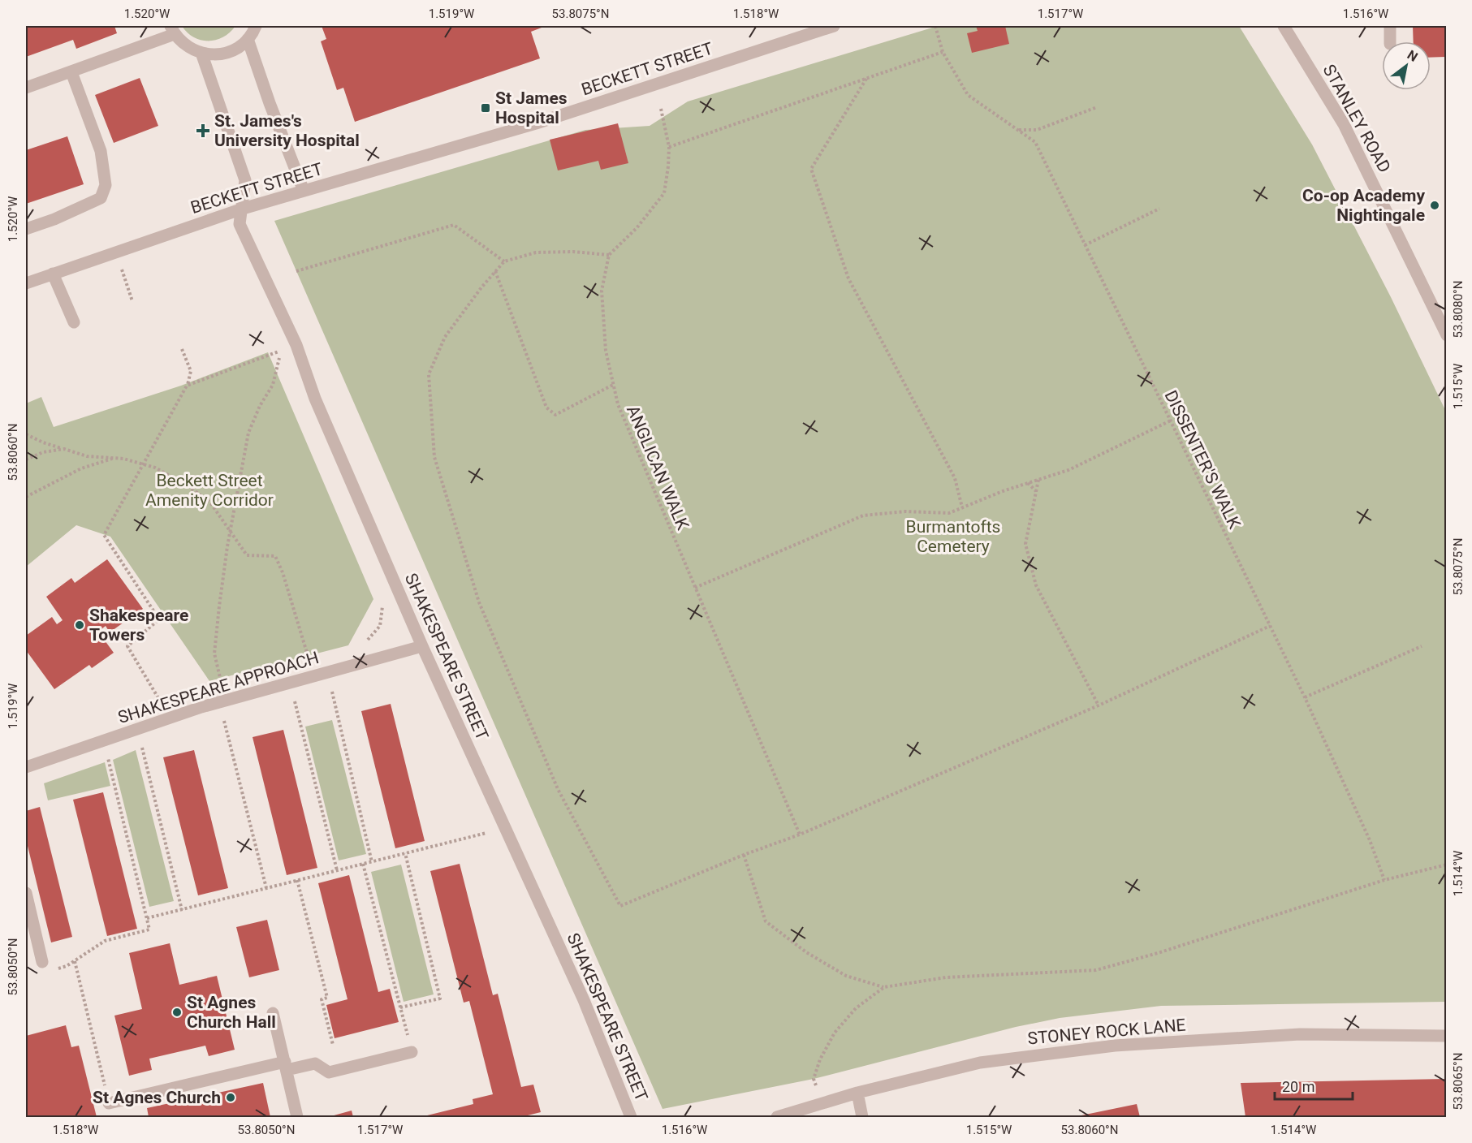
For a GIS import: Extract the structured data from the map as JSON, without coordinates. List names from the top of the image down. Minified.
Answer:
{"streets":{"street":["BECKETT STREET","STANLEY ROAD","SHAKESPEARE STREET","SHAKESPEARE APPROACH","STONEY ROCK LANE"],"path":["DISSENTER'S WALK","ANGLICAN WALK"]},"crossings":[["BECKETT STREET","SHAKESPEARE STREET"],["SHAKESPEARE STREET","SHAKESPEARE APPROACH"]],"parks":["Beckett Street Amenity Corridor","Burmantofts Cemetery"],"places":{"transit":["St James Hospital"],"health":["St. James's University Hospital"],"other":["Co-op Academy Nightingale","Shakespeare Towers","St Agnes Church Hall","St Agnes Church"]},"scale_bar":"20 m","north":"top right","coordinates":["1.520°W","1.519°W","53.8075°N","1.518°W","1.517°W","1.516°W","53.8080°N","1.515°W","53.8060°N","1.514°W","53.8050°N","53.8065°N"]}
